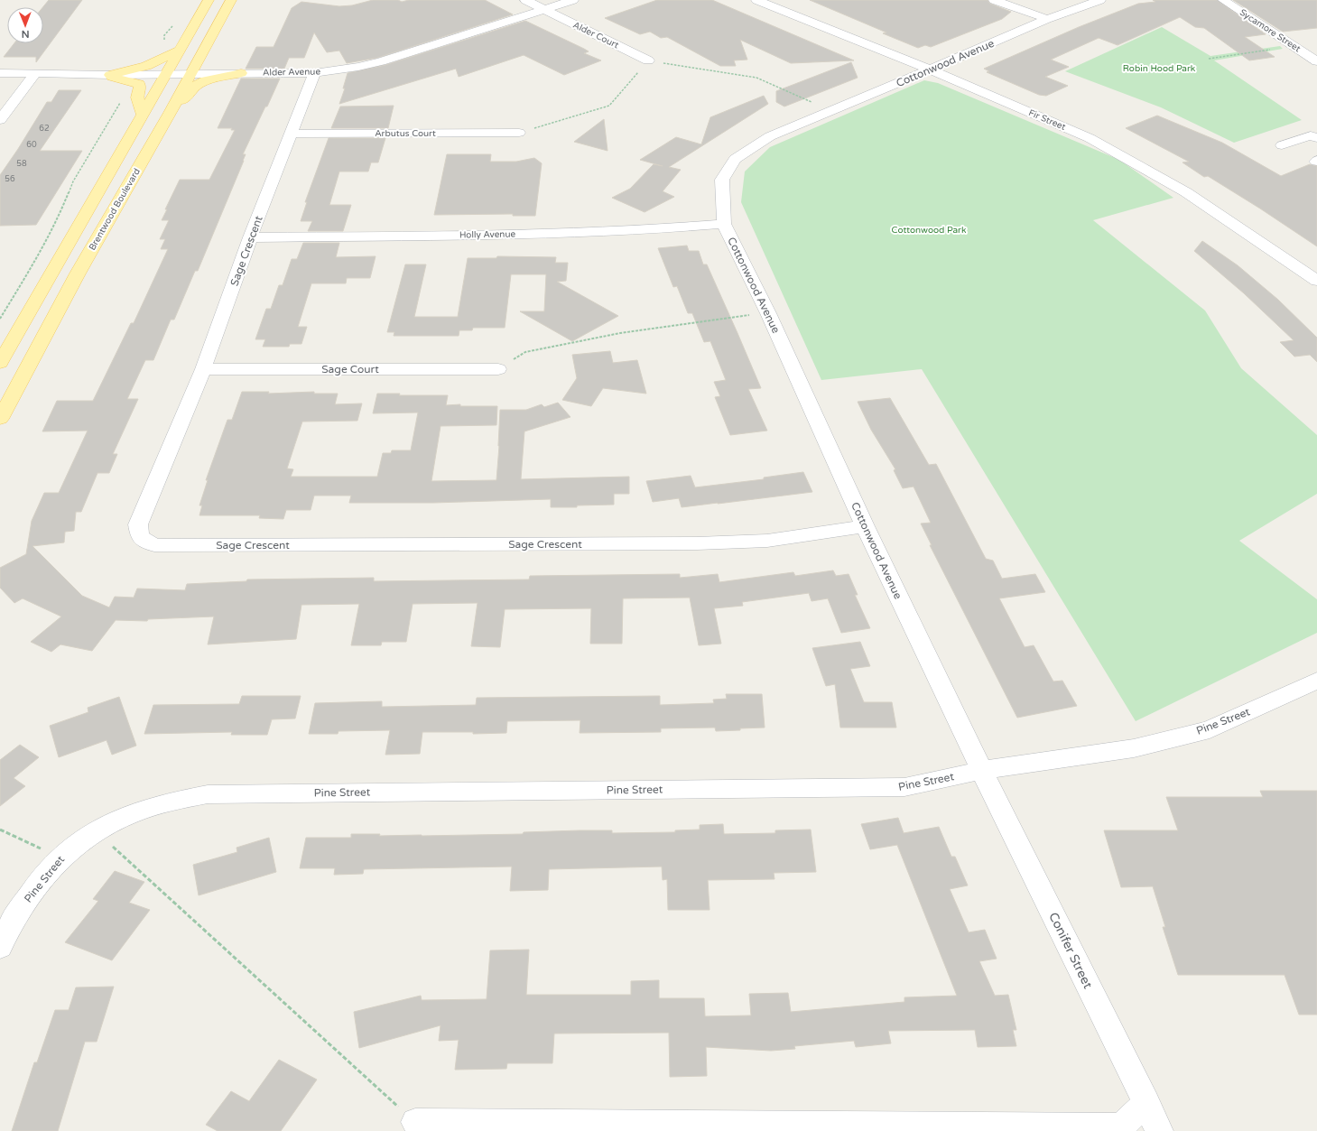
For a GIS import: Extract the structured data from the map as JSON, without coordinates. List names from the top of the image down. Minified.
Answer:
{"streets":{"main road":["Brentwood Boulevard"],"street":["Sycamore Street","Alder Court","Cottonwood Avenue","Alder Avenue","Fir Street","Arbutus Court","Holly Avenue","Sage Crescent","Sage Court","Pine Street","Conifer Street"]},"crossings":[["Alder Court","Alder Avenue"],["Cottonwood Avenue","Fir Street"],["Cottonwood Avenue","Holly Avenue"],["Cottonwood Avenue","Sage Crescent"],["Cottonwood Avenue","Pine Street"],["Cottonwood Avenue","Conifer Street"],["Alder Avenue","Brentwood Boulevard"],["Alder Avenue","Sage Crescent"],["Arbutus Court","Sage Crescent"],["Holly Avenue","Sage Crescent"],["Sage Crescent","Sage Court"],["Pine Street","Conifer Street"]],"parks":["Robin Hood Park","Cottonwood Park"],"house_numbers":["62","60","58","56"],"north":"bottom"}
